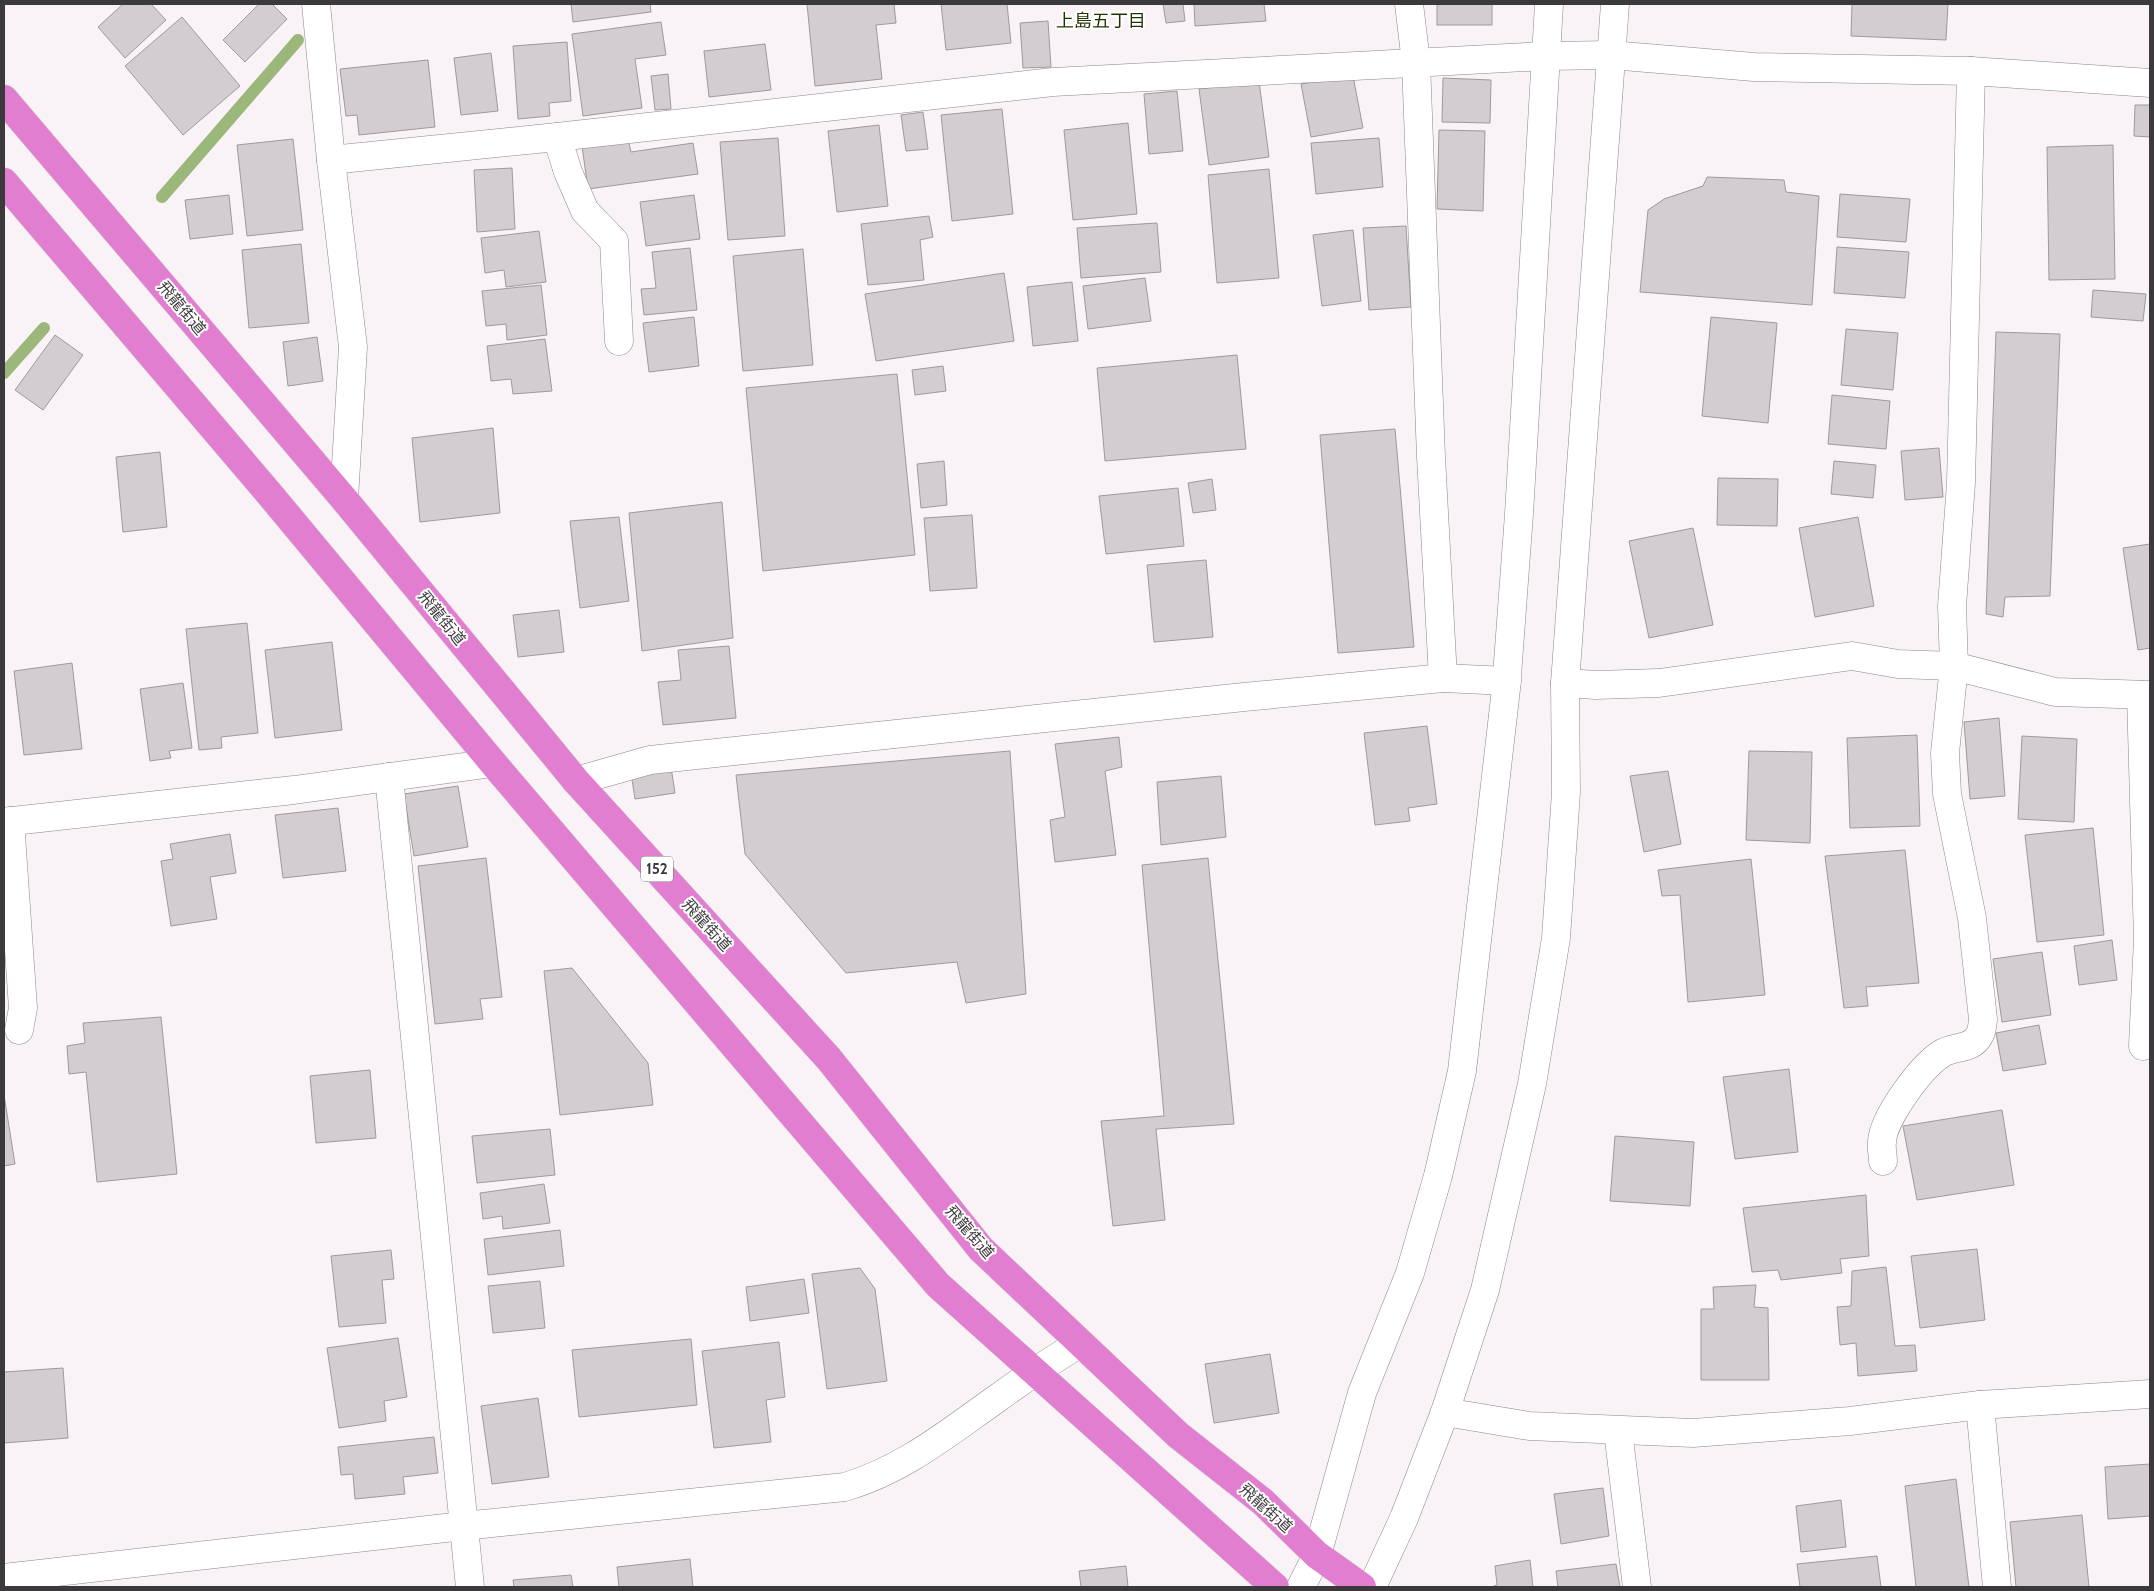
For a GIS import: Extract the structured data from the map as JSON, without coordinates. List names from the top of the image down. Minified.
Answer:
{"streets":{"highway":["飛龍街道","152"]},"districts":["上島五丁目"]}
